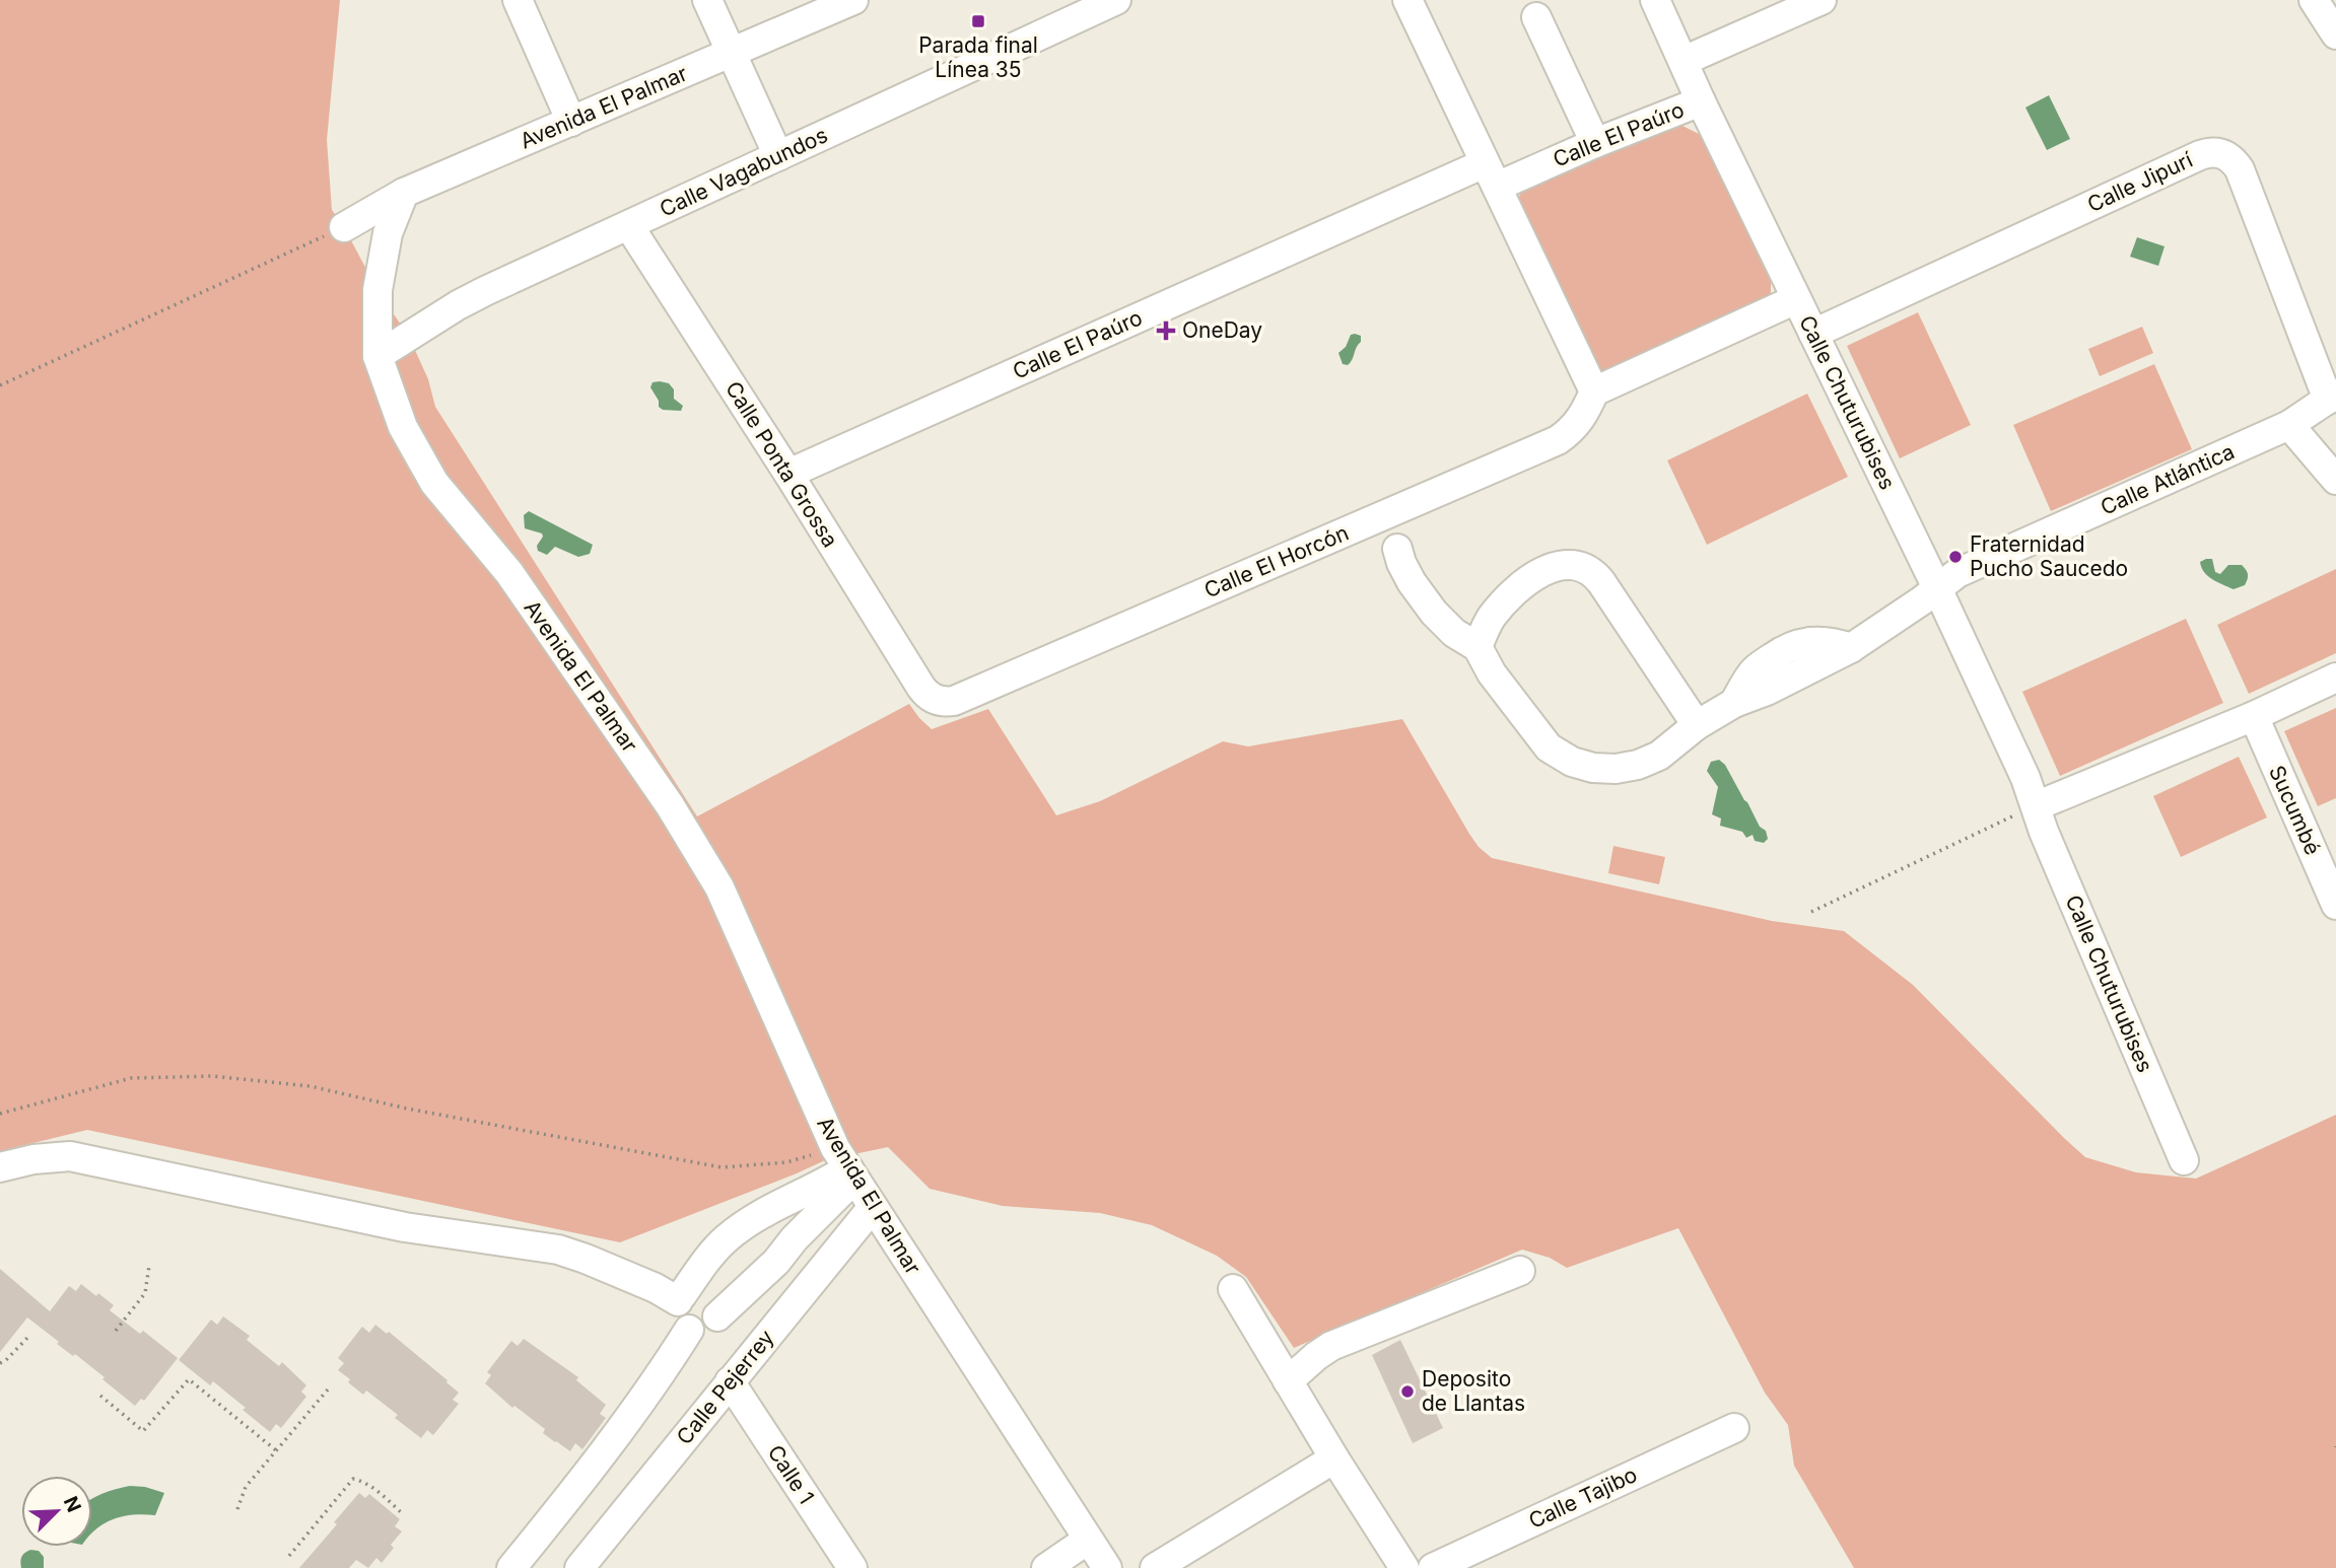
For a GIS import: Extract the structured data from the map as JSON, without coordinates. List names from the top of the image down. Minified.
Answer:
{"streets":{"street":["Avenida El Palmar","Calle El Paúro","Calle Vagabundos","Calle Jipurí","Calle Chuturubises","Calle Ponta Grossa","Calle Atlántica","Calle El Horcón","Sucumbé","Calle Pejerrey","Calle 1","Calle Tajibo"]},"crossings":[["Avenida El Palmar","Calle Vagabundos"],["Avenida El Palmar","Calle Pejerrey"],["Calle El Paúro","Calle Chuturubises"],["Calle El Paúro","Calle Ponta Grossa"],["Calle Vagabundos","Calle Ponta Grossa"],["Calle Jipurí","Calle Chuturubises"],["Calle Jipurí","Calle Atlántica"],["Calle Chuturubises","Calle Atlántica"],["Calle Ponta Grossa","Calle El Horcón"],["Calle Pejerrey","Calle 1"]],"places":{"transit":["Parada final Línea 35"],"health":["OneDay"],"other":["Fraternidad Pucho Saucedo","Deposito de Llantas"]},"north":"top right"}
